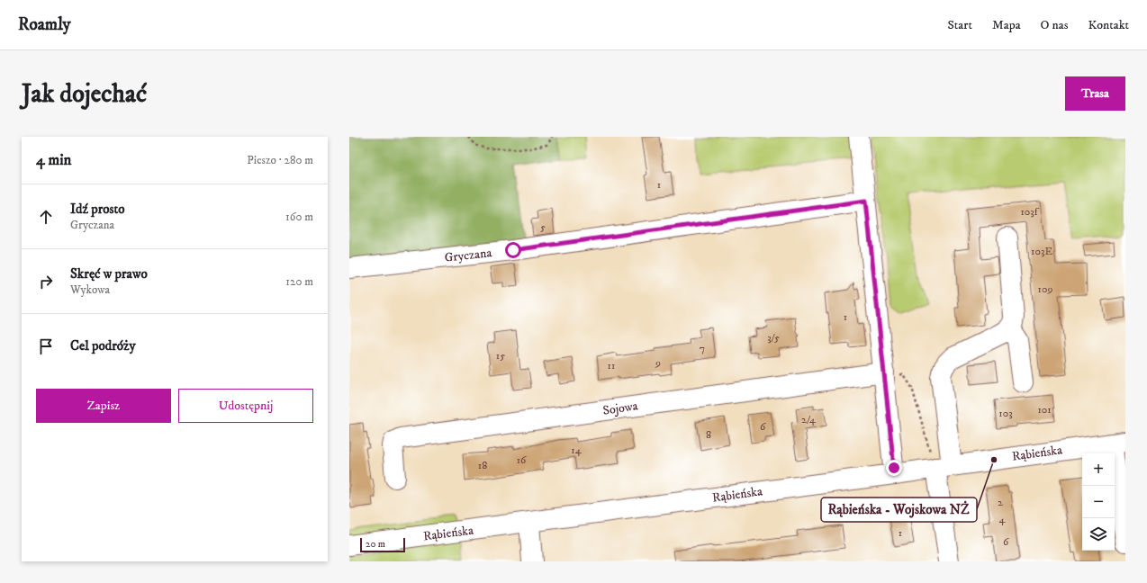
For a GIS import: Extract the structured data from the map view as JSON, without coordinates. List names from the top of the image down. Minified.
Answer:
{"streets":{"street":["Gryczana","Sojowa","Rąbieńska"]},"places":["Rąbieńska - Wojskowa NŻ"],"house_numbers":["1","103f","5","103E","109","1","3/5","7","15","9","11","101","103","2/4","6","8","14","16","18","2","4","1","6"],"scale_bar":"20 m","page":{"header":"Roamly","nav":["Start","Mapa","O nas","Kontakt"],"buttons":["Trasa",["Zapisz","Udostępnij"]],"title":"Jak dojechać","heading":["4 min","Pieszo · 280 m"],"list":[["Idź prosto","Gryczana","160 m"],["Skręć w prawo","Wykowa","120 m"],"Cel podróży"],"map_buttons":["+","−"],"scale":"20 m"}}
